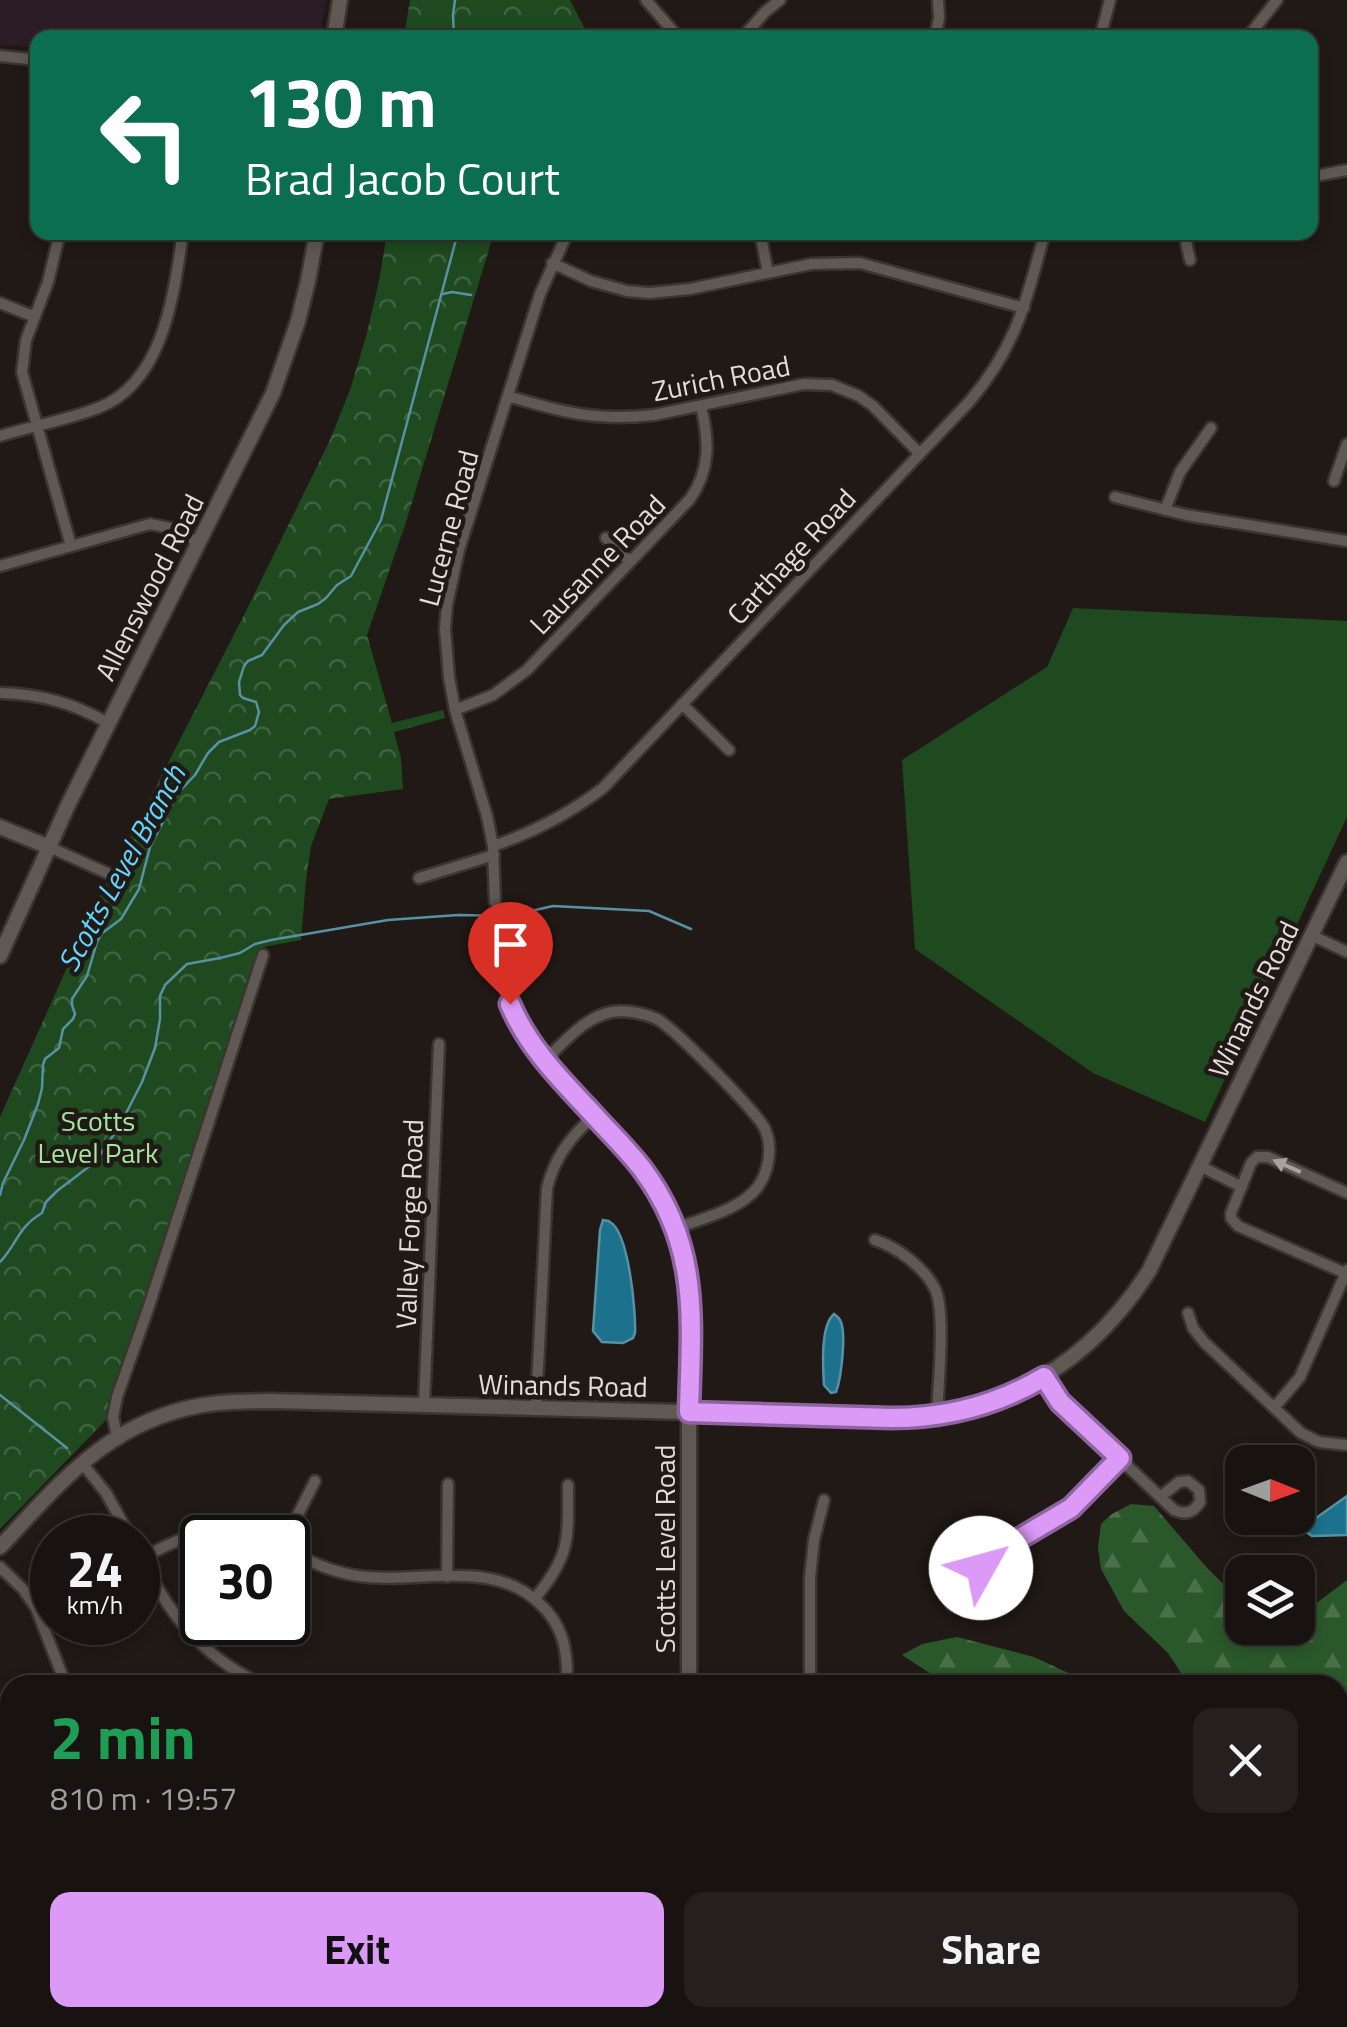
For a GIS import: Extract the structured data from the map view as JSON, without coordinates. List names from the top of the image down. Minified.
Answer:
{"streets":{"street":["Zurich Road","Lucerne Road","Carthage Road","Lausanne Road","Allenswood Road","Winands Road","Valley Forge Road","Scotts Level Road"]},"crossings":[["Zurich Road","Lucerne Road"],["Zurich Road","Carthage Road"],["Zurich Road","Lausanne Road"],["Lucerne Road","Carthage Road"],["Lucerne Road","Lausanne Road"],["Winands Road","Valley Forge Road"],["Winands Road","Scotts Level Road"]],"water":["Scotts Level Branch"],"parks":["Scotts Level Park"],"north":"right","page":{"turn":["130 m","Brad Jacob Court"],"speed":"24 km/h","limit":"30","heading":["2 min","810 m · 19:57"],"buttons":["Exit","Share"]}}
